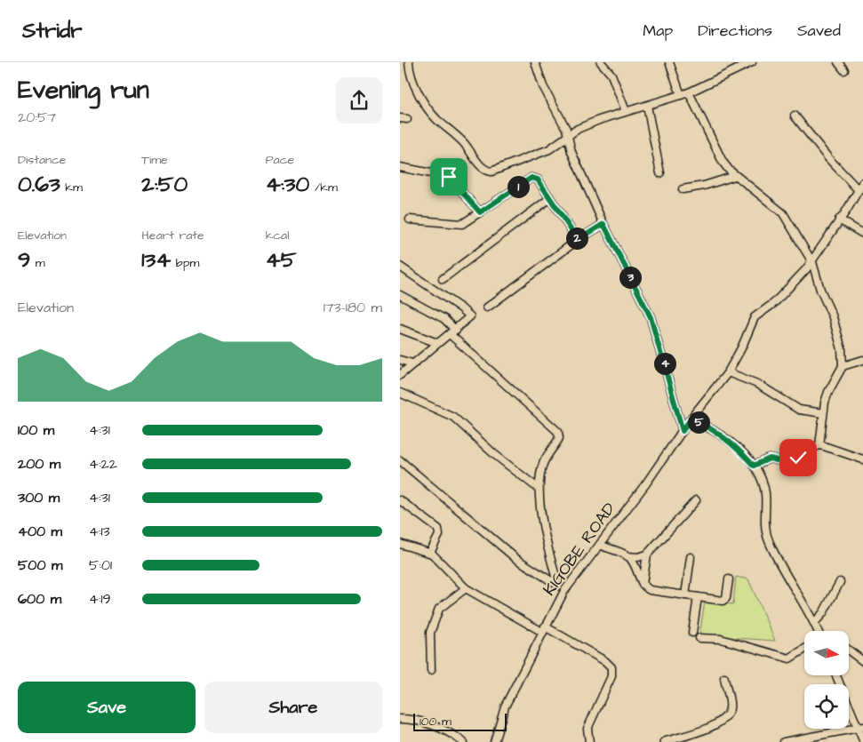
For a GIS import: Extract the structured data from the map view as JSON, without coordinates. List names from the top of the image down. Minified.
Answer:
{"streets":{"street":["KIGOBE ROAD"]},"scale_bar":"100 m","north":"right","page":{"header":"Stridr","nav":["Map","Directions","Saved"],"heading":["Evening run","20:57"],"stats":[["Distance","0.63 km"],["Time","2:50"],["Pace","4:30 /km"],["Elevation","9 m"],["Heart rate","134 bpm"],["kcal","45"]],"pins":["1","2","3","4","5"],"chart":["Elevation","173–180 m"],"list":[{"name":"100 m","note":"4:31"},{"name":"200 m","note":"4:22"},{"name":"300 m","note":"4:31"},{"name":"400 m","note":"4:13"},{"name":"500 m","note":"5:01"},{"name":"600 m","note":"4:19"}],"buttons":["Save","Share"],"scale":"100 m"}}
